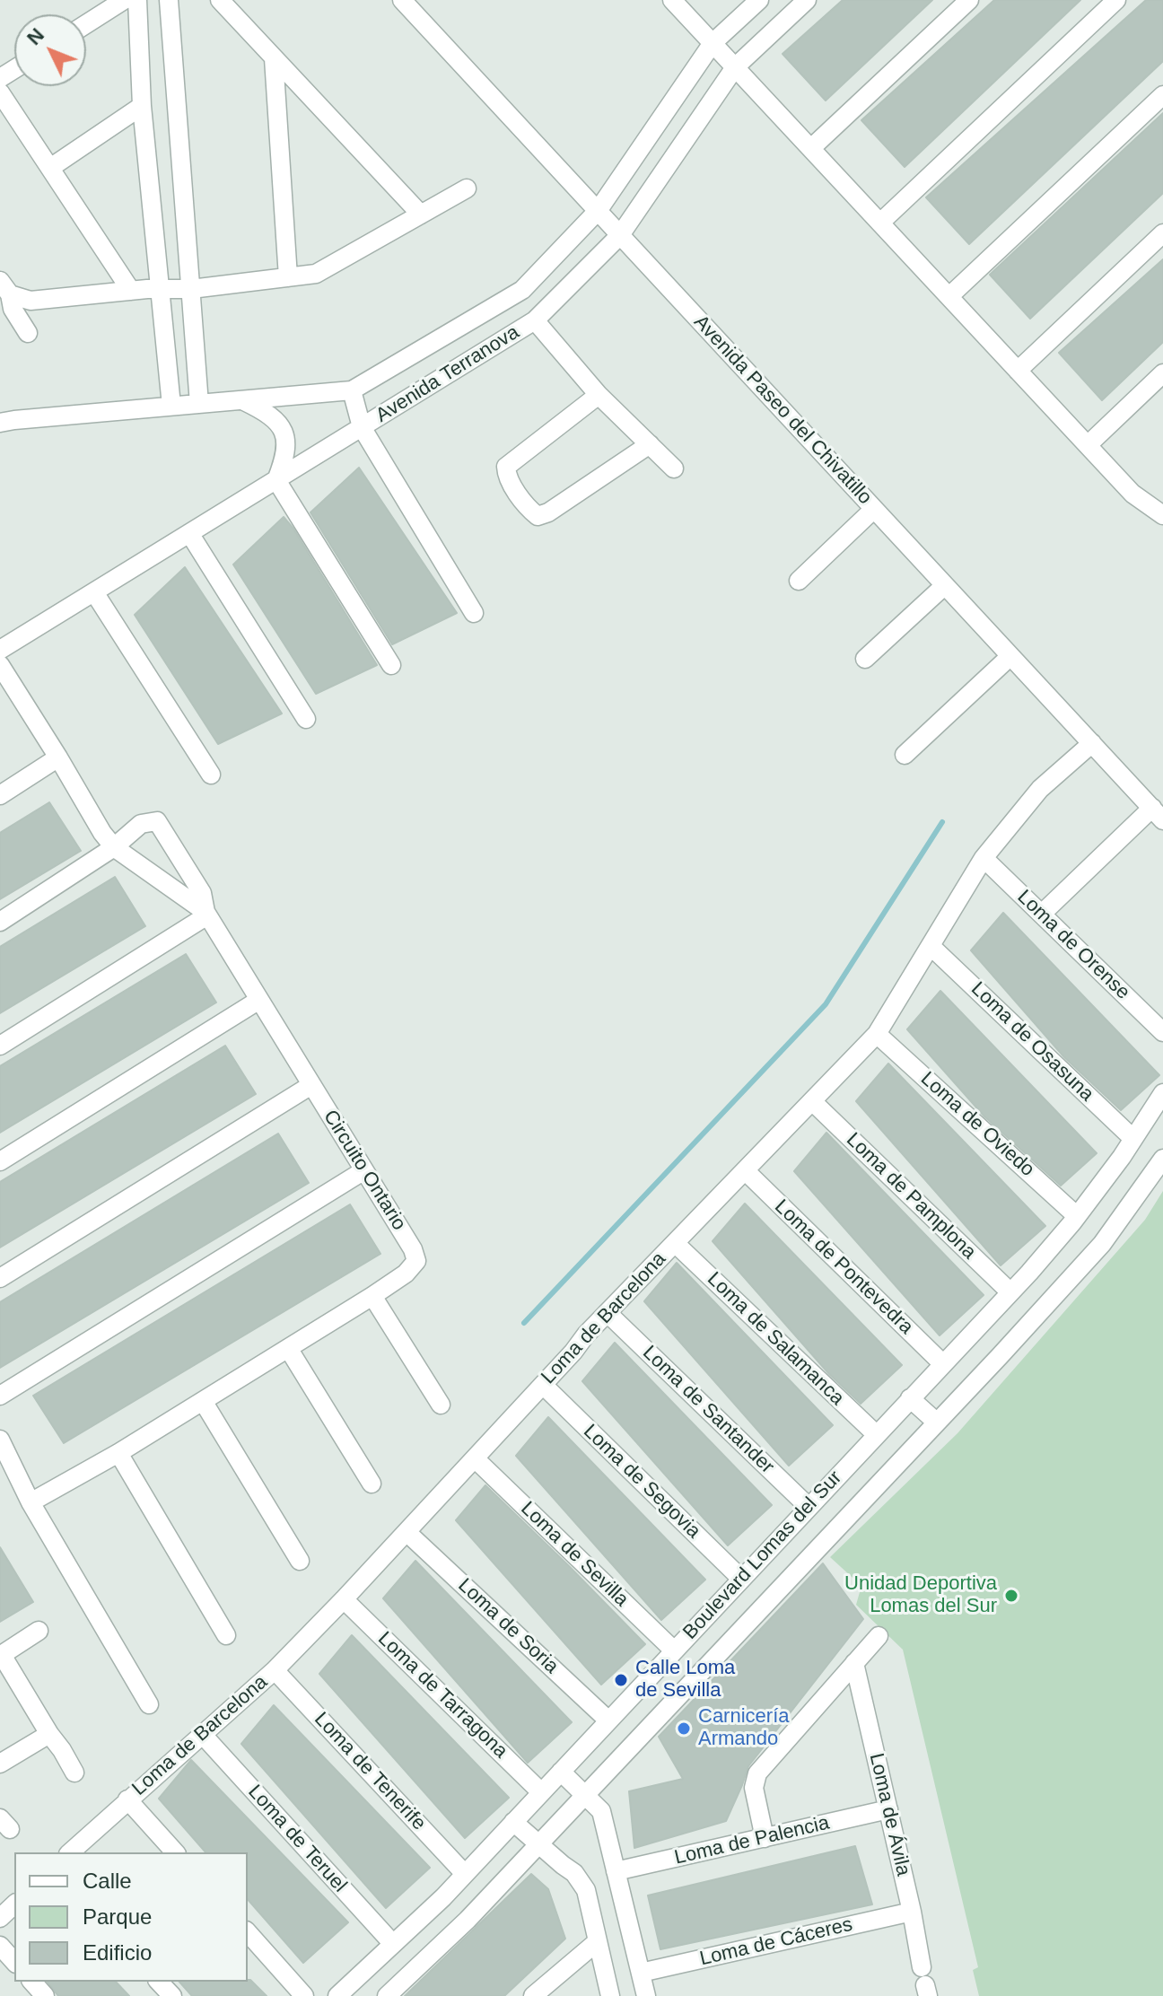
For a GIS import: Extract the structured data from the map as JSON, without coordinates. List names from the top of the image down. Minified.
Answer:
{"streets":{"street":["Avenida Terranova","Avenida Paseo del Chivatillo","Loma de Orense","Loma de Osasuna","Loma de Oviedo","Circuito Ontario","Loma de Pamplona","Loma de Pontevedra","Loma de Barcelona","Loma de Salamanca","Loma de Santander","Loma de Segovia","Loma de Sevilla","Boulevard Lomas del Sur","Loma de Soria","Loma de Tarragona","Loma de Tenerife","Loma de Ávila","Loma de Teruel","Loma de Palencia","Loma de Cáceres"]},"crossings":[["Avenida Terranova","Avenida Paseo del Chivatillo"],["Avenida Paseo del Chivatillo","Loma de Barcelona"],["Loma de Orense","Loma de Barcelona"],["Loma de Osasuna","Loma de Barcelona"],["Loma de Osasuna","Boulevard Lomas del Sur"],["Loma de Oviedo","Loma de Barcelona"],["Loma de Oviedo","Boulevard Lomas del Sur"],["Loma de Pamplona","Loma de Barcelona"],["Loma de Pamplona","Boulevard Lomas del Sur"],["Loma de Pontevedra","Loma de Barcelona"],["Loma de Pontevedra","Boulevard Lomas del Sur"],["Loma de Barcelona","Loma de Salamanca"],["Loma de Barcelona","Loma de Santander"],["Loma de Barcelona","Loma de Segovia"],["Loma de Barcelona","Loma de Sevilla"],["Loma de Barcelona","Loma de Soria"],["Loma de Barcelona","Loma de Tarragona"],["Loma de Barcelona","Loma de Tenerife"],["Loma de Barcelona","Loma de Teruel"],["Loma de Salamanca","Boulevard Lomas del Sur"],["Loma de Santander","Boulevard Lomas del Sur"],["Loma de Segovia","Boulevard Lomas del Sur"],["Loma de Sevilla","Boulevard Lomas del Sur"],["Boulevard Lomas del Sur","Loma de Soria"],["Boulevard Lomas del Sur","Loma de Tarragona"],["Boulevard Lomas del Sur","Loma de Tenerife"],["Boulevard Lomas del Sur","Loma de Teruel"],["Loma de Ávila","Loma de Palencia"],["Loma de Ávila","Loma de Cáceres"]],"places":["Unidad Deportiva Lomas del Sur","Calle Loma de Sevilla","Carnicería Armando"],"legend":["Calle","Parque","Edificio"],"north":"top left"}
